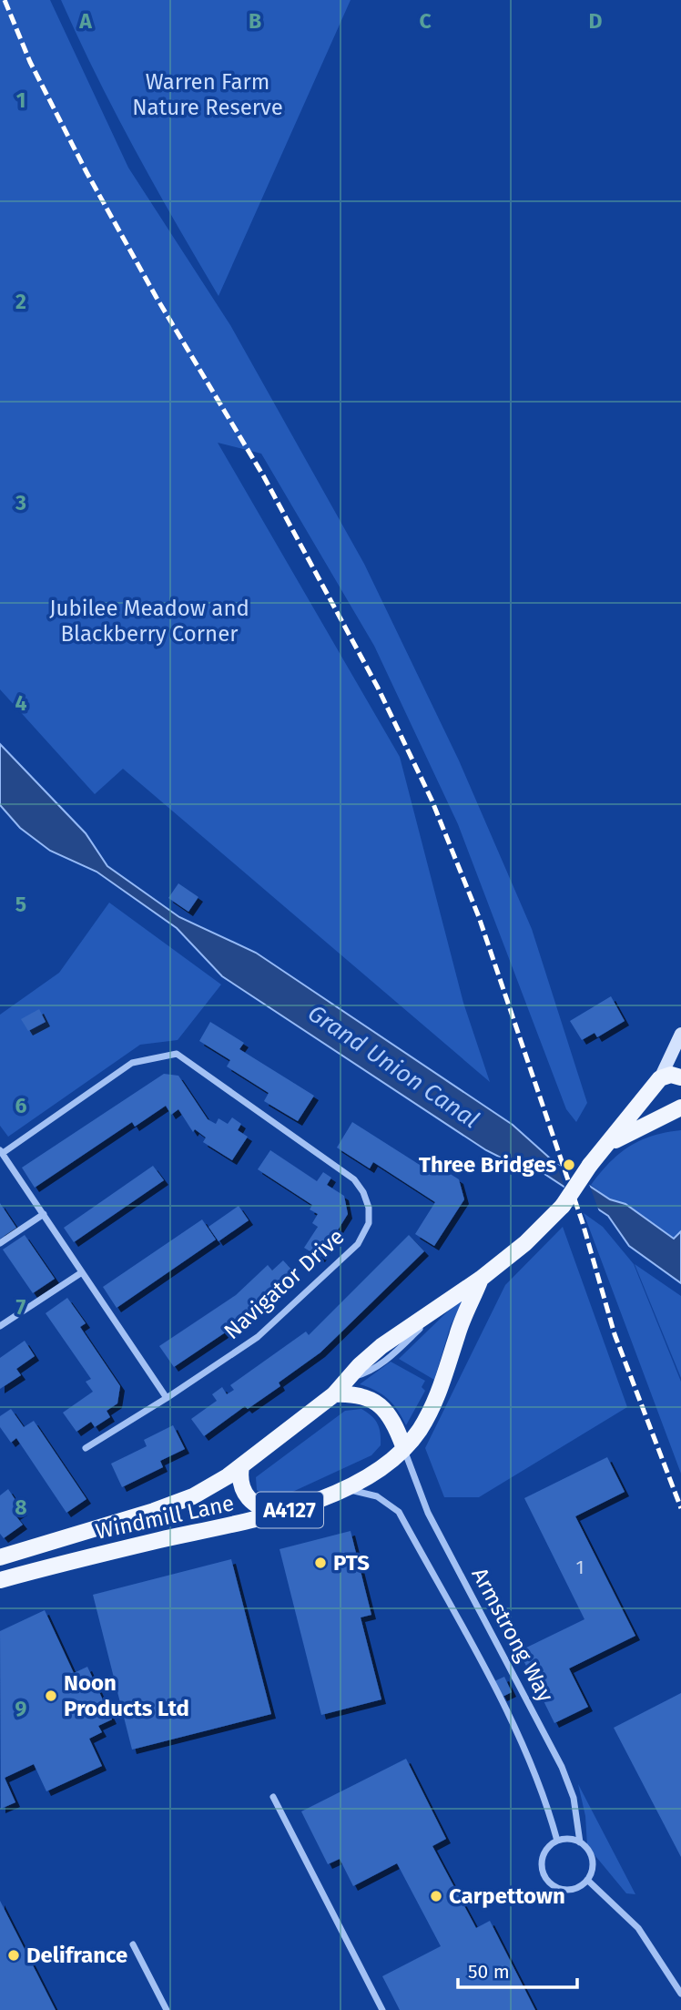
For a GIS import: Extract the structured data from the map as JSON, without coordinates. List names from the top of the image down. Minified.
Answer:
{"streets":{"main road":["A4127","Windmill Lane"],"street":["Navigator Drive","Armstrong Way"]},"crossings":[["A4127","Windmill Lane"],["Windmill Lane","Armstrong Way"]],"water":["Grand Union Canal"],"parks":["Warren Farm Nature Reserve","Jubilee Meadow and Blackberry Corner"],"places":["Three Bridges","PTS","Noon Products Ltd","Carpettown","Delifrance"],"house_numbers":["1"],"scale_bar":"50 m","grid":{"columns":["A","B","C","D"],"rows":["1","2","3","4","5","6","7","8","9"]}}
